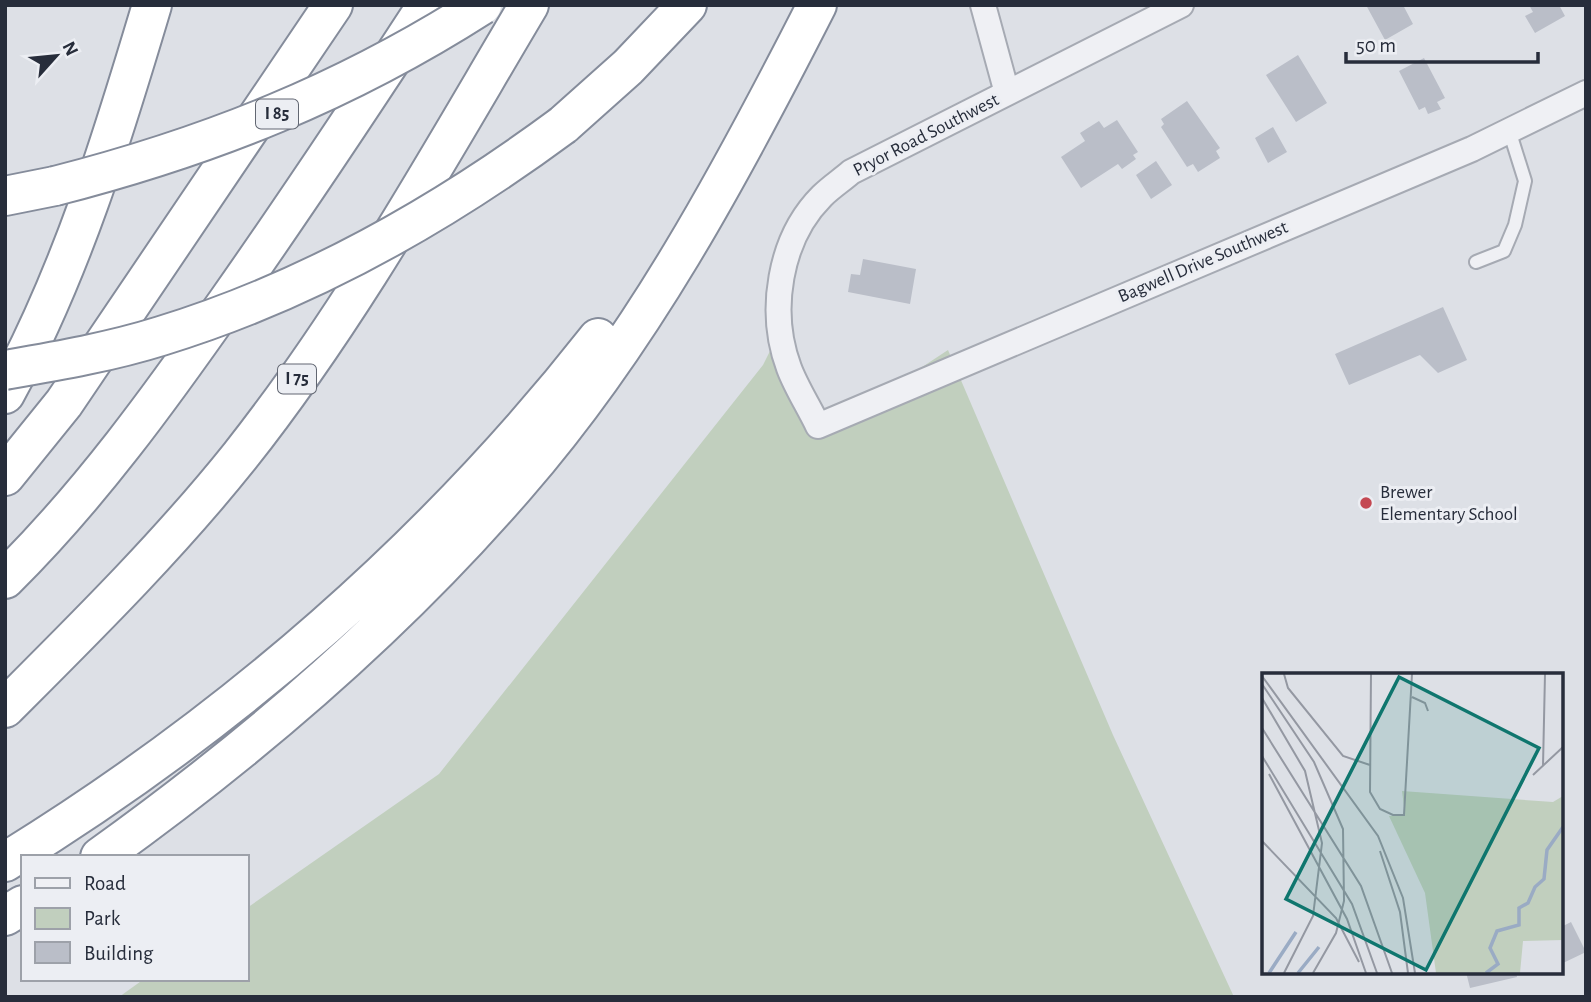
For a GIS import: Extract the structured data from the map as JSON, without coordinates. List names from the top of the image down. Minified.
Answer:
{"streets":{"highway":["I 85","I 75"],"street":["Pryor Road Southwest","Bagwell Drive Southwest"]},"crossings":[["Pryor Road Southwest","Bagwell Drive Southwest"]],"places":["Brewer Elementary School"],"legend":["Road","Park","Building"],"scale_bar":"50 m","north":"top right"}
